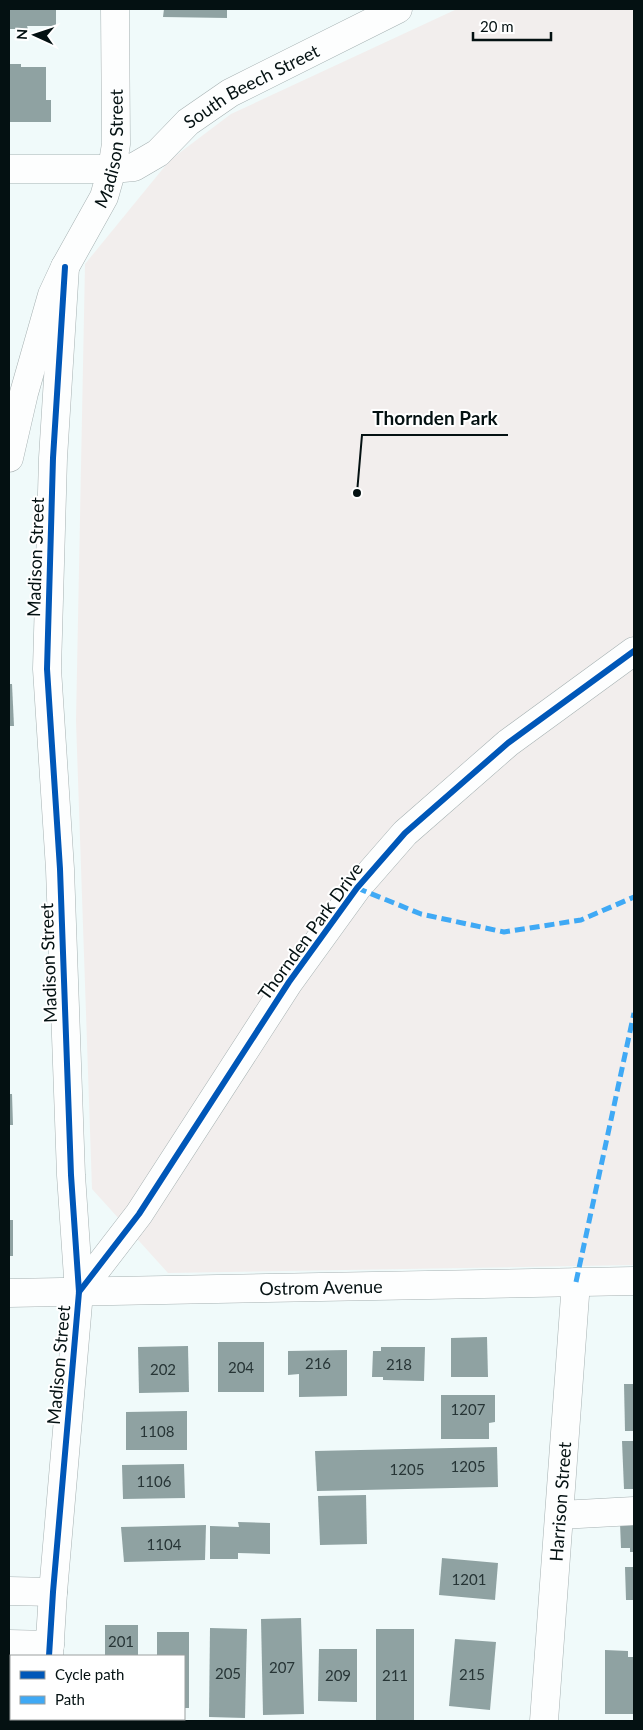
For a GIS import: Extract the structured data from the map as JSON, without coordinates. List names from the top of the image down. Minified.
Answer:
{"streets":{"street":["South Beech Street","Madison Street","Thornden Park Drive","Ostrom Avenue","Harrison Street"]},"crossings":[["South Beech Street","Madison Street"],["Madison Street","Thornden Park Drive"],["Madison Street","Ostrom Avenue"],["Thornden Park Drive","Ostrom Avenue"],["Ostrom Avenue","Harrison Street"]],"places":["Thornden Park"],"house_numbers":["216","218","204","202","1207","1108","1205","1205","1106","1104","1201","201","207","205","215","209","211"],"legend":["Cycle path","Path"],"scale_bar":"20 m","north":"left"}
